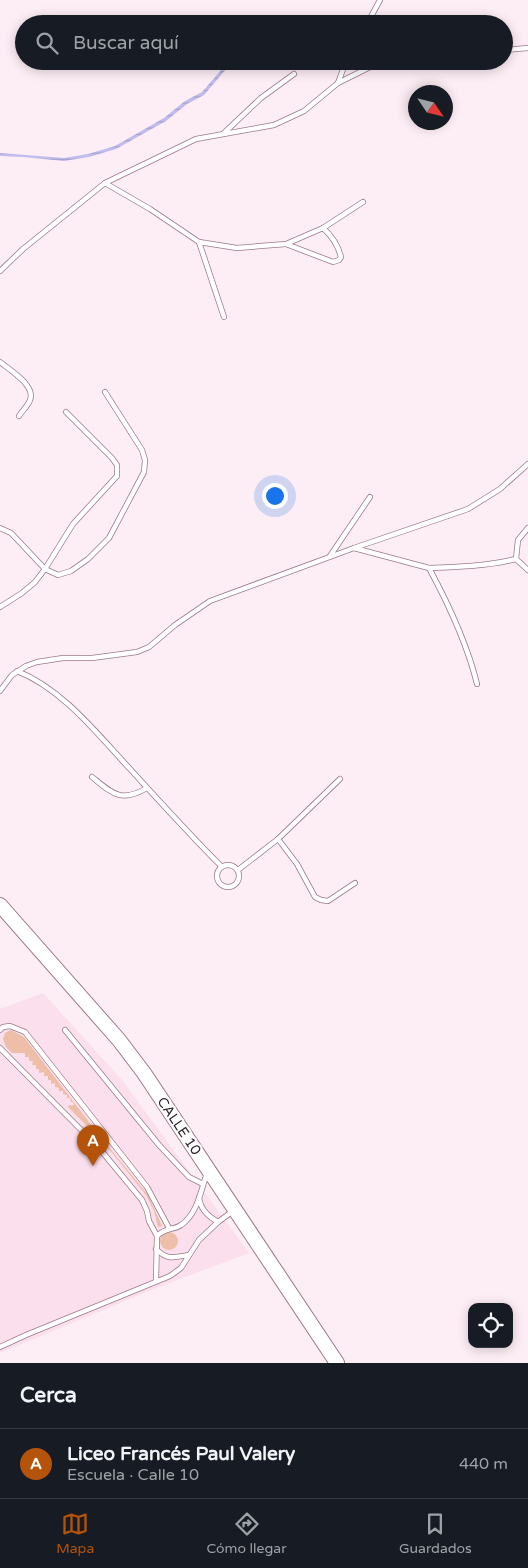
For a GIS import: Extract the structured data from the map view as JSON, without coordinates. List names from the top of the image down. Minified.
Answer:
{"streets":{"main road":["CALLE 10"]},"north":"bottom right","page":{"search":"Buscar aquí","pins":"A","heading":"Cerca","list":[{"mark":"A","name":"Liceo Francés Paul Valery","note":"Escuela · Calle 10","value":"440 m"}],"nav":["Mapa","Cómo llegar","Guardados"]}}
